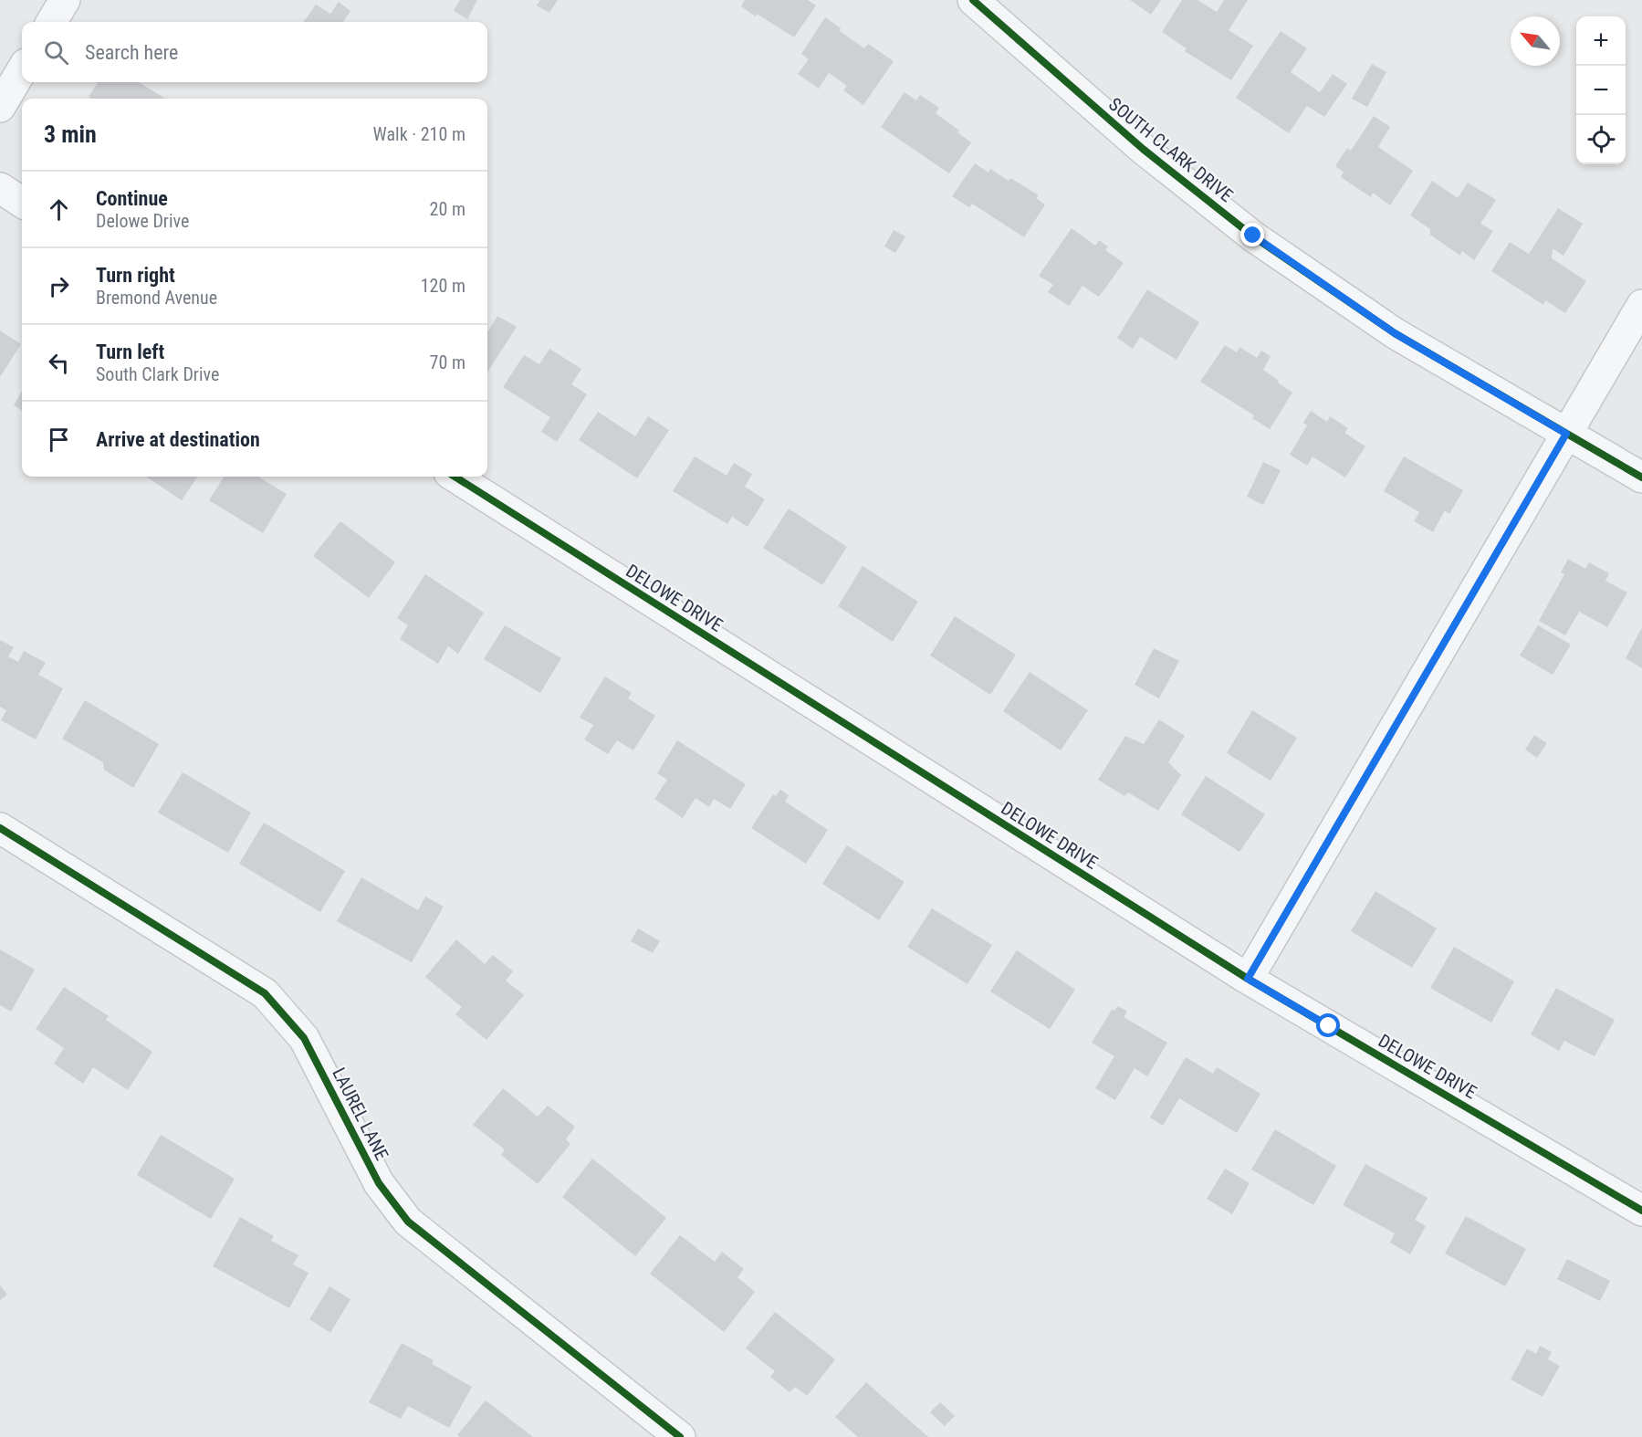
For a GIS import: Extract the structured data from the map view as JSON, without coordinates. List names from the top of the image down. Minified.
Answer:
{"streets":{"street":["SOUTH CLARK DRIVE","DELOWE DRIVE","LAUREL LANE"]},"north":"top left","page":{"map_buttons":["+","−"],"search":"Search here","heading":["3 min","Walk · 210 m"],"list":[["Continue","Delowe Drive","20 m"],["Turn right","Bremond Avenue","120 m"],["Turn left","South Clark Drive","70 m"],"Arrive at destination"]}}
